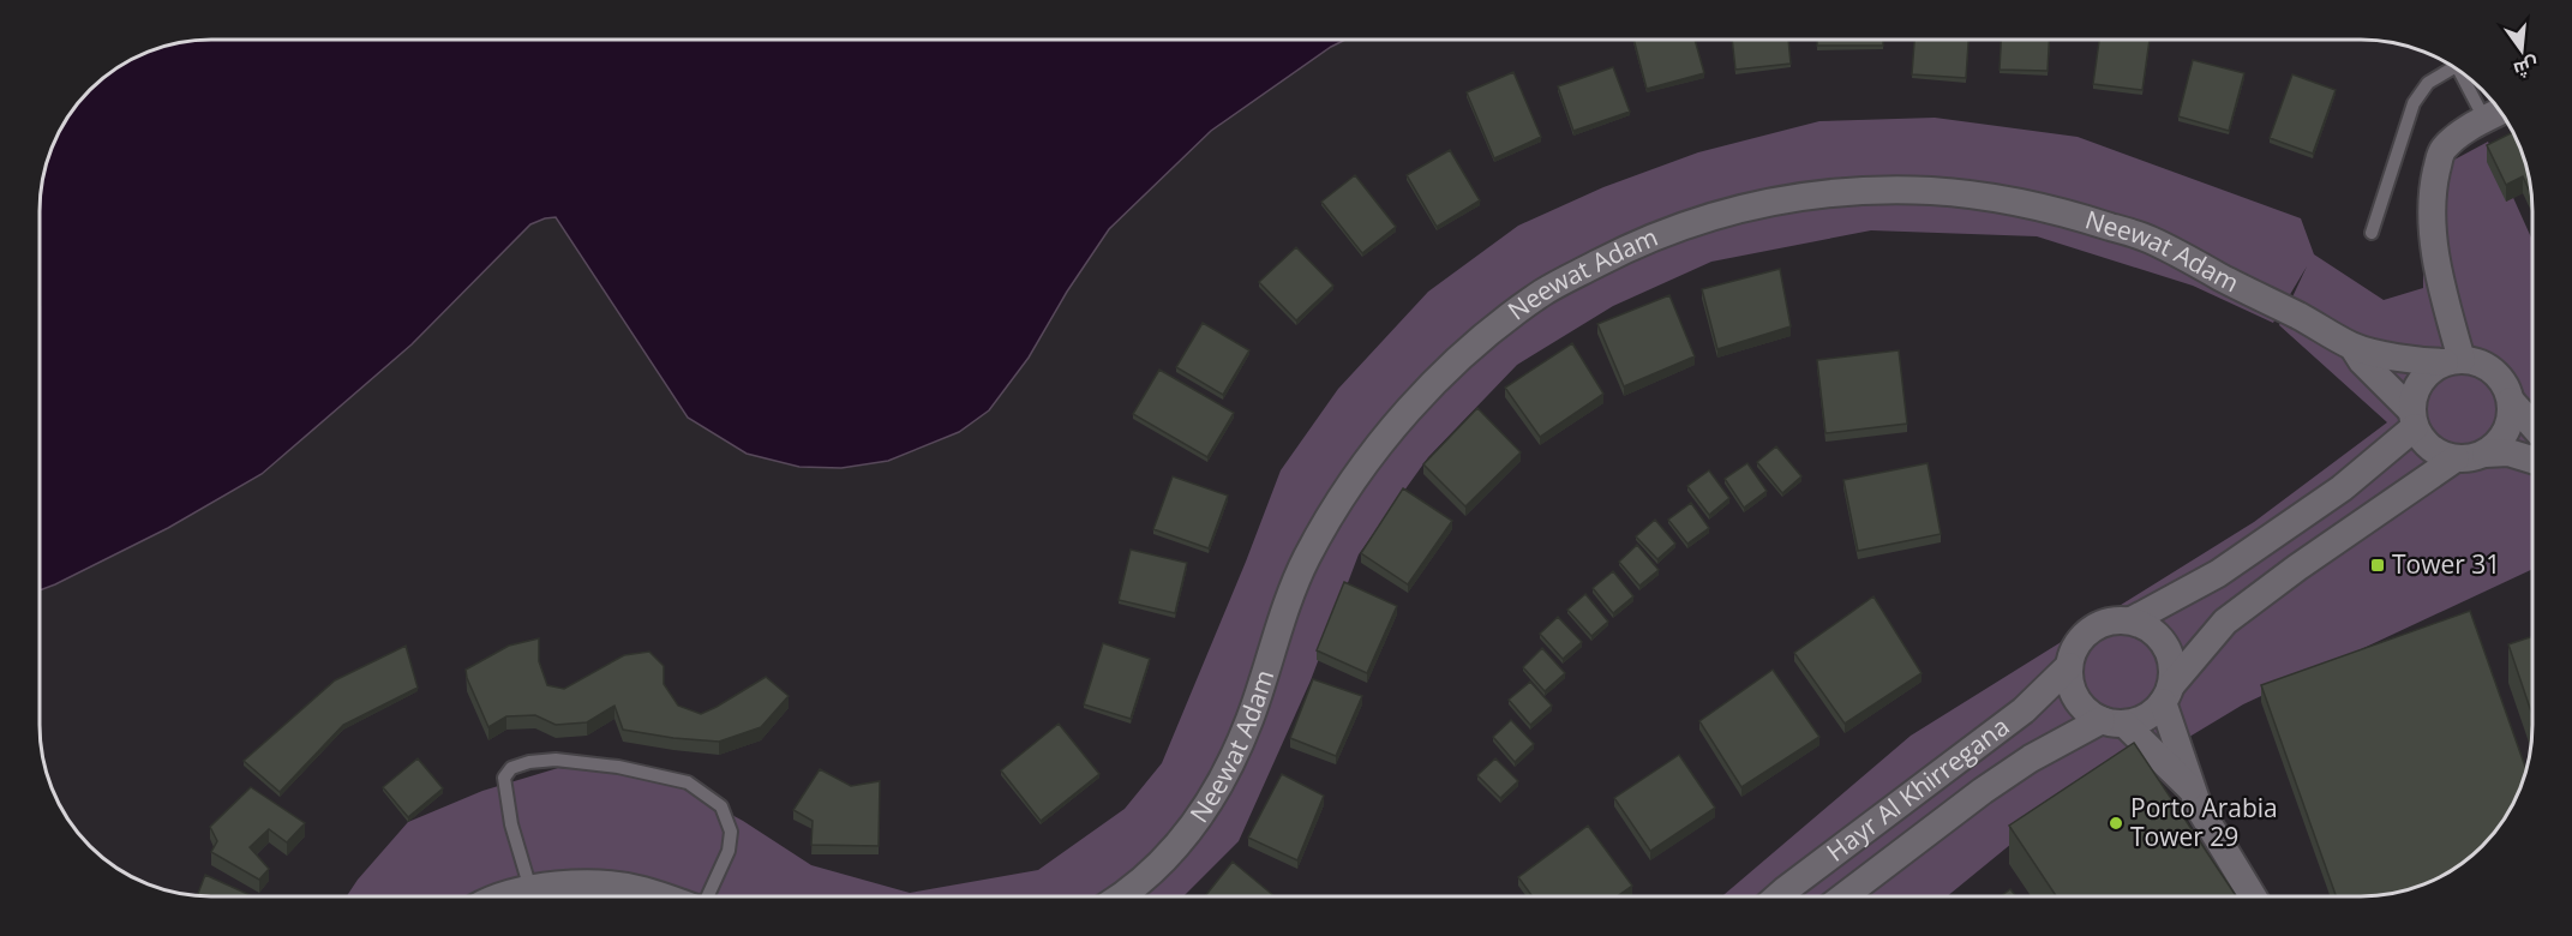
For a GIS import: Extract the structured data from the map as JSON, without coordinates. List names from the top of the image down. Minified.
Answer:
{"streets":{"street":["Neewat Adam","Hayr Al Khirregana"]},"places":{"transit":["Tower 31"],"other":["Porto Arabia Tower 29"]},"north":"bottom"}
